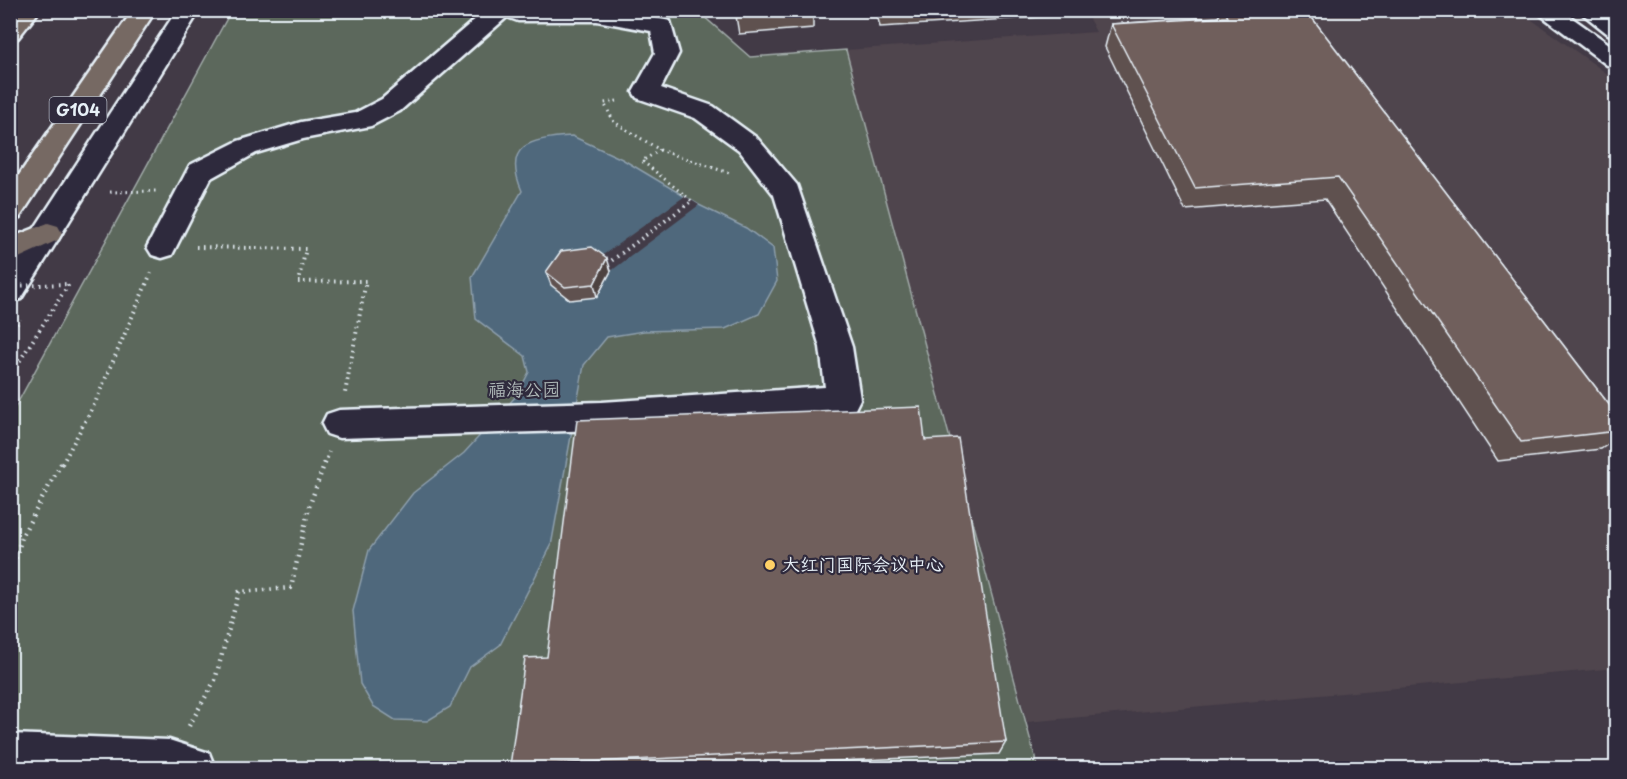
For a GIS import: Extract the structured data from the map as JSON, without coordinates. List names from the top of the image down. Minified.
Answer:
{"streets":{"highway":["G104"]},"parks":["福海公园"],"places":["大红门国际会议中心"]}
